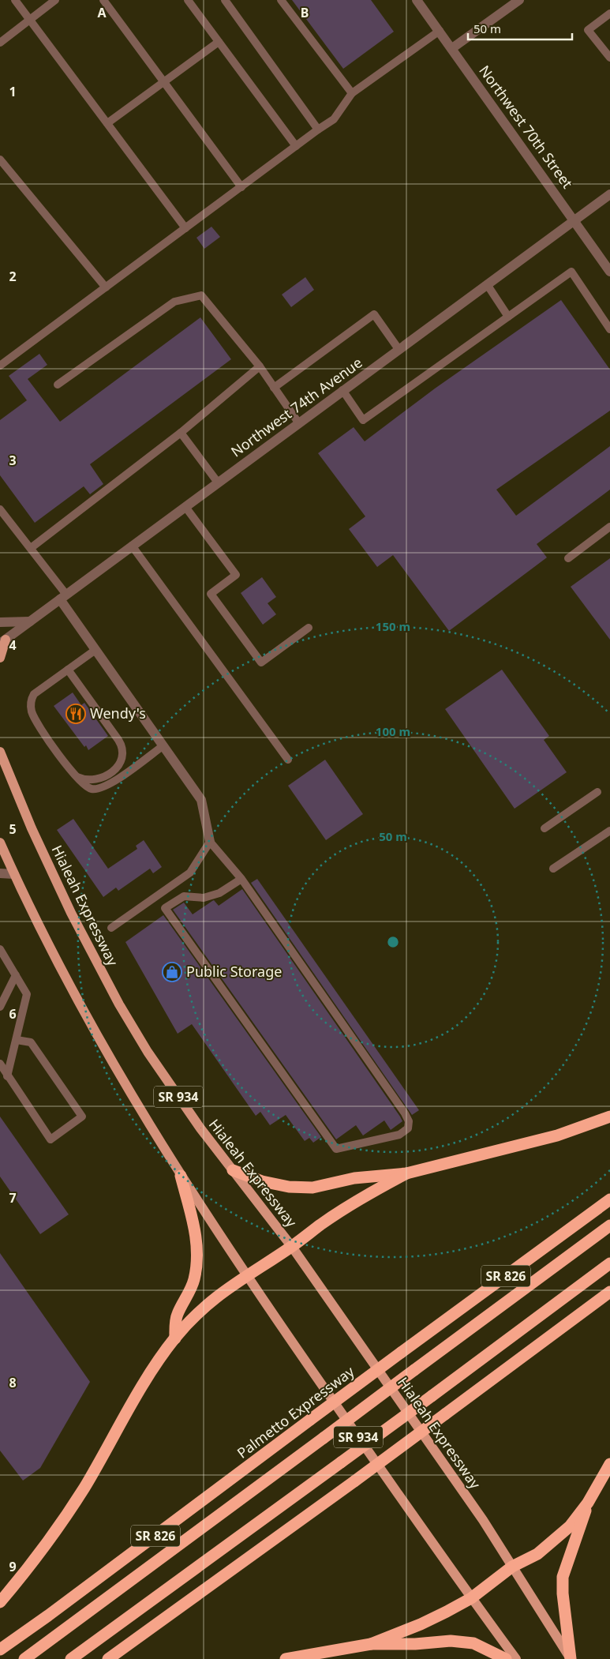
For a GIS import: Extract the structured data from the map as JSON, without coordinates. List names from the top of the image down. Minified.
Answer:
{"streets":{"highway":["SR 826","Palmetto Expressway"],"main road":["Hialeah Expressway","SR 934"],"street":["Northwest 70th Street","Northwest 74th Avenue"]},"crossings":[["Northwest 70th Street","Northwest 74th Avenue"],["Hialeah Expressway","SR 934"]],"places":{"restaurant":["Wendy's"],"shop":["Public Storage"]},"scale_bar":"50 m","grid":{"columns":["A","B"],"rows":["1","2","3","4","5","6","7","8","9"]},"rings":["150 m","100 m","50 m"]}
